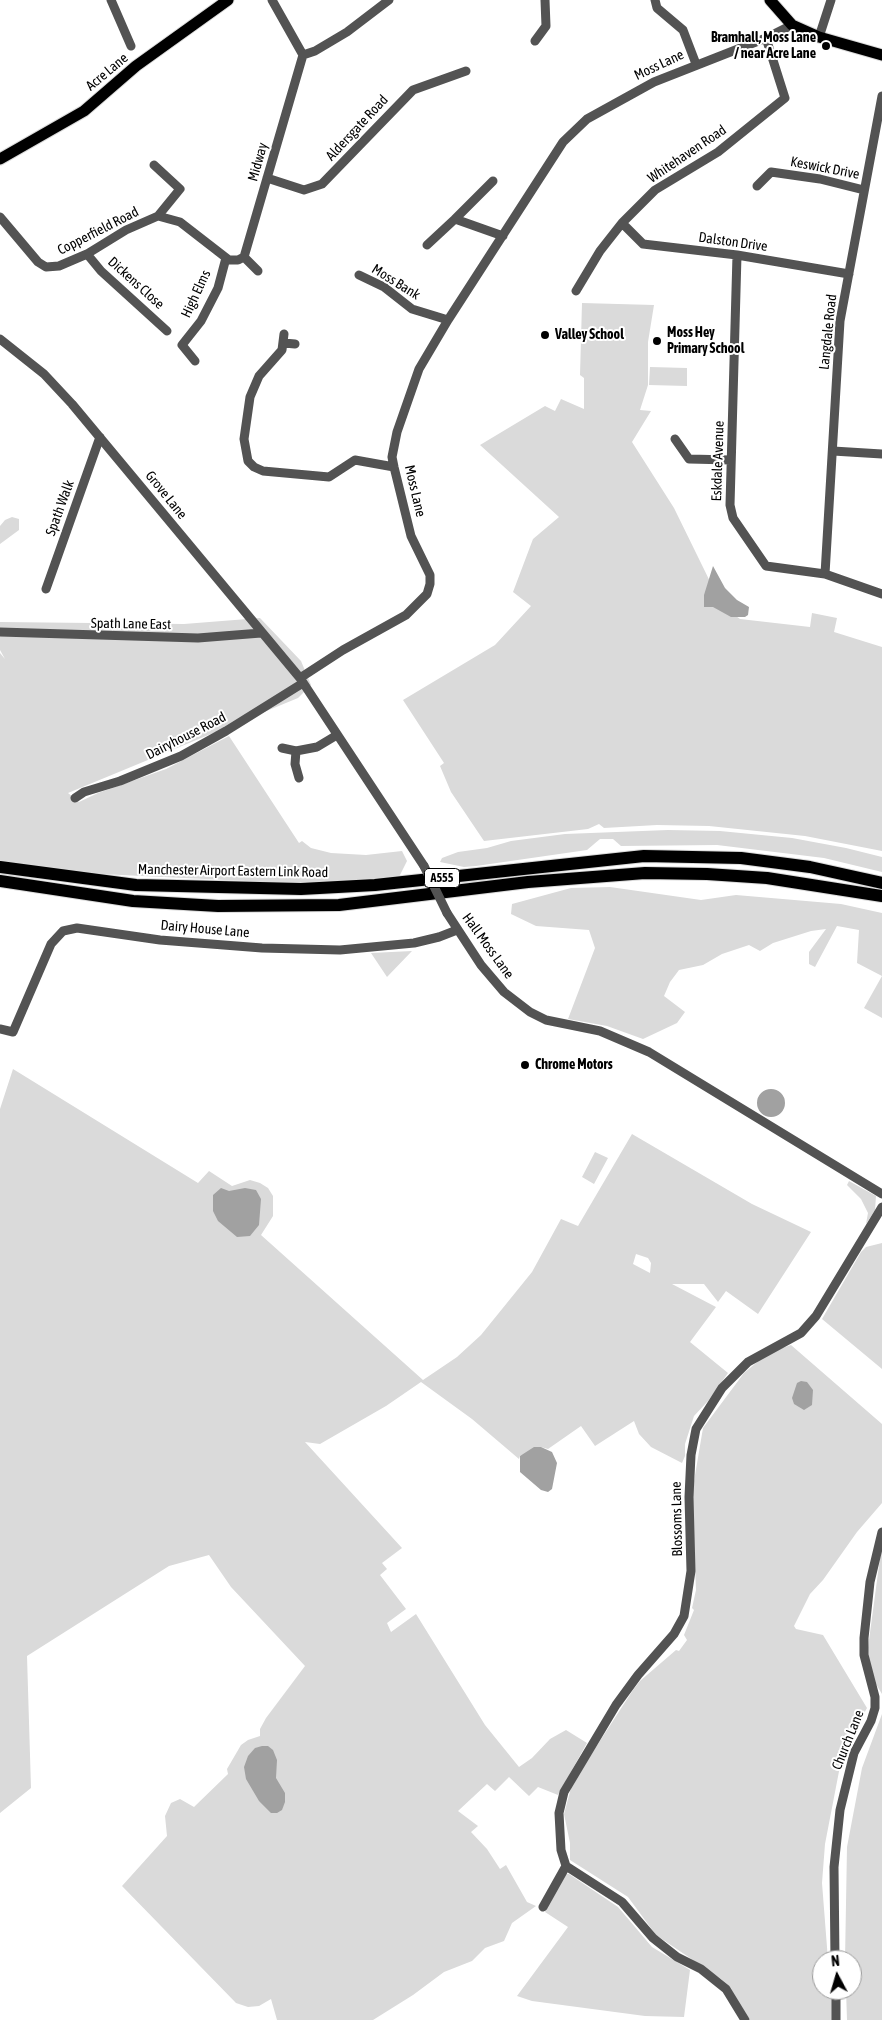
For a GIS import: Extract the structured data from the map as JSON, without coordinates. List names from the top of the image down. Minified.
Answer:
{"streets":{"highway":["Manchester Airport Eastern Link Road","A555"],"main road":["Acre Lane"],"street":["Moss Lane","Aldersgate Road","Whitehaven Road","Midway","Keswick Drive","Copperfield Road","Dalston Drive","Moss Bank","Dickens Close","High Elms","Langdale Road","Eskdale Avenue","Grove Lane","Spath Walk","Spath Lane East","Dairyhouse Road","Dairy House Lane","Hall Moss Lane","Blossoms Lane","Church Lane"]},"crossings":[["Moss Lane","Whitehaven Road"],["Moss Lane","Moss Bank"],["Moss Lane","Grove Lane"],["Moss Lane","Dairyhouse Road"],["Moss Lane","Hall Moss Lane"],["Aldersgate Road","Midway"],["Whitehaven Road","Dalston Drive"],["Keswick Drive","Langdale Road"],["Copperfield Road","Dickens Close"],["Copperfield Road","High Elms"],["Dalston Drive","Langdale Road"],["Dalston Drive","Eskdale Avenue"],["Langdale Road","Eskdale Avenue"],["Grove Lane","Spath Walk"],["Grove Lane","Spath Lane East"],["Grove Lane","Dairyhouse Road"],["Grove Lane","Hall Moss Lane"],["Dairyhouse Road","Hall Moss Lane"],["Dairy House Lane","Hall Moss Lane"]],"places":["Bramhall, Moss Lane / near Acre Lane","Valley School","Moss Hey Primary School","Chrome Motors"],"north":"top"}
